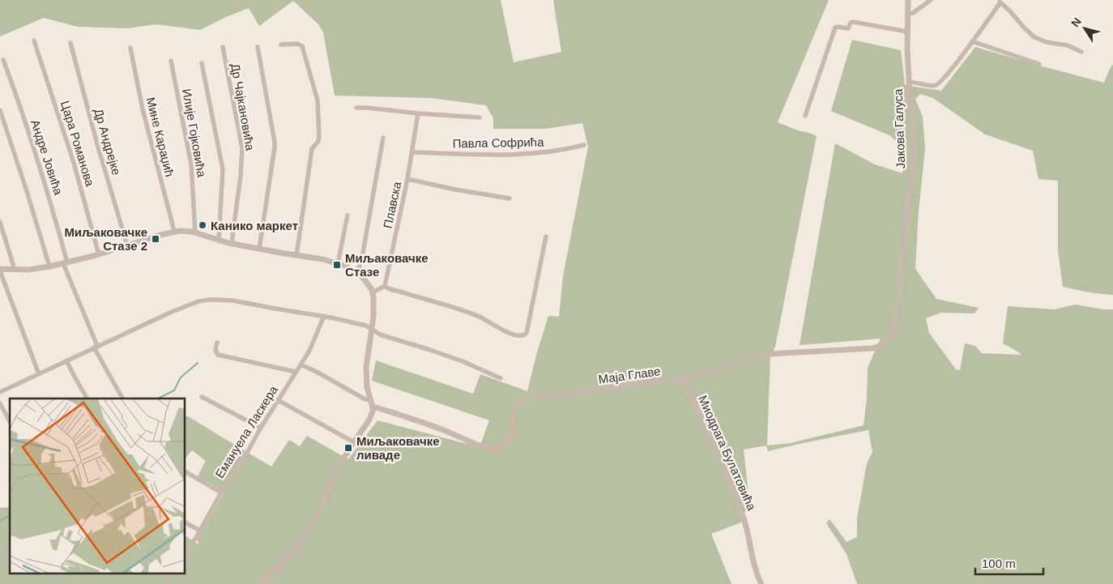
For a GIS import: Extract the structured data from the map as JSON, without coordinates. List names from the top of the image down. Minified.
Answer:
{"streets":{"street":["Др Чајкановића","Јакова Галуса","Илије Гојковића","Мине Караџић","Др Андрејке","Павла Софрића","Цара Романова","Андре Јовића","Плавска","Маја Главе","Емануела Ласкера","Миодрага Булатовића"]},"crossings":[["Јакова Галуса","Маја Главе"],["Павла Софрића","Плавска"],["Маја Главе","Миодрага Булатовића"]],"places":{"other":["Канико маркет"],"transit":["Миљаковачке Стазе 2","Миљаковачке Стазе","Миљаковачке ливаде"]},"scale_bar":"100 m","north":"top left"}
